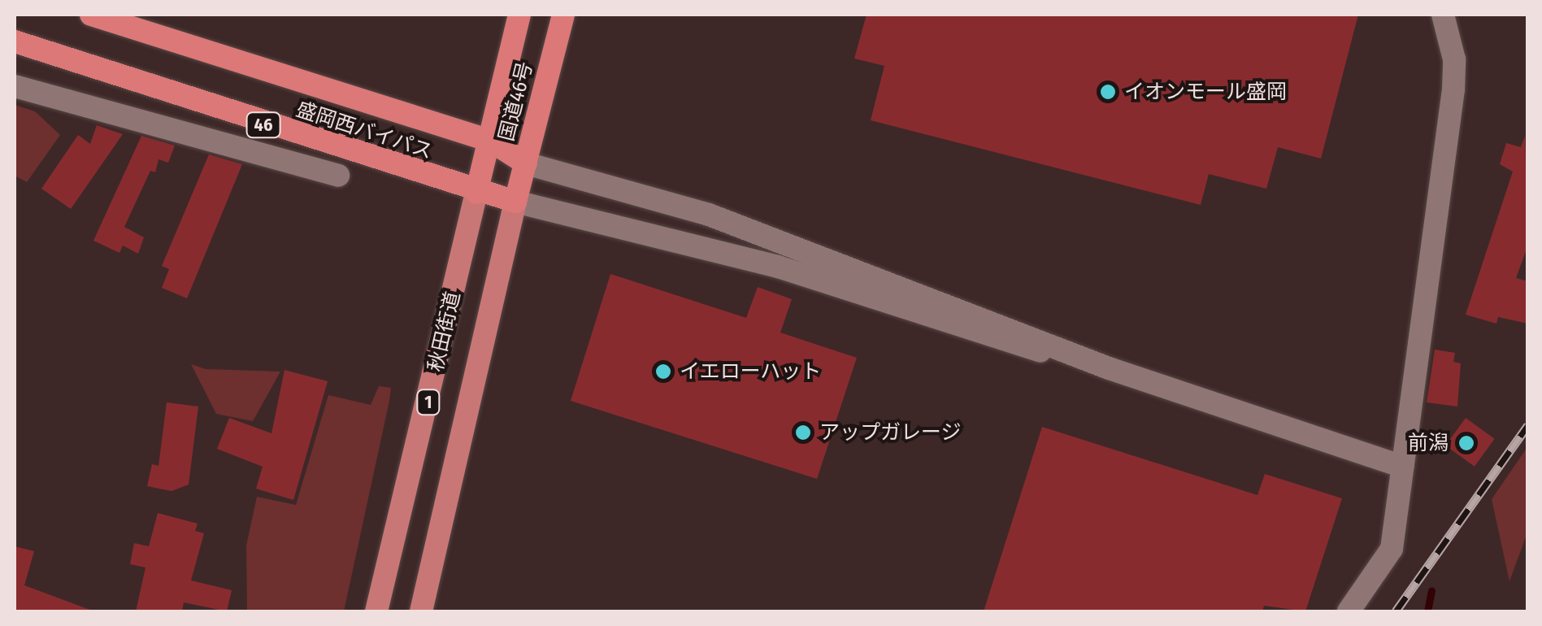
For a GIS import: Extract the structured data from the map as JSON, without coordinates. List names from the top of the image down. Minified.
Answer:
{"streets":{"highway":["国道46号","46","盛岡西バイパス"],"main road":["秋田街道","1"]},"crossings":[["国道46号","盛岡西バイパス"],["国道46号","秋田街道"],["盛岡西バイパス","秋田街道"]],"places":["イオンモール盛岡","イエローハット","アップガレージ","前潟"]}
